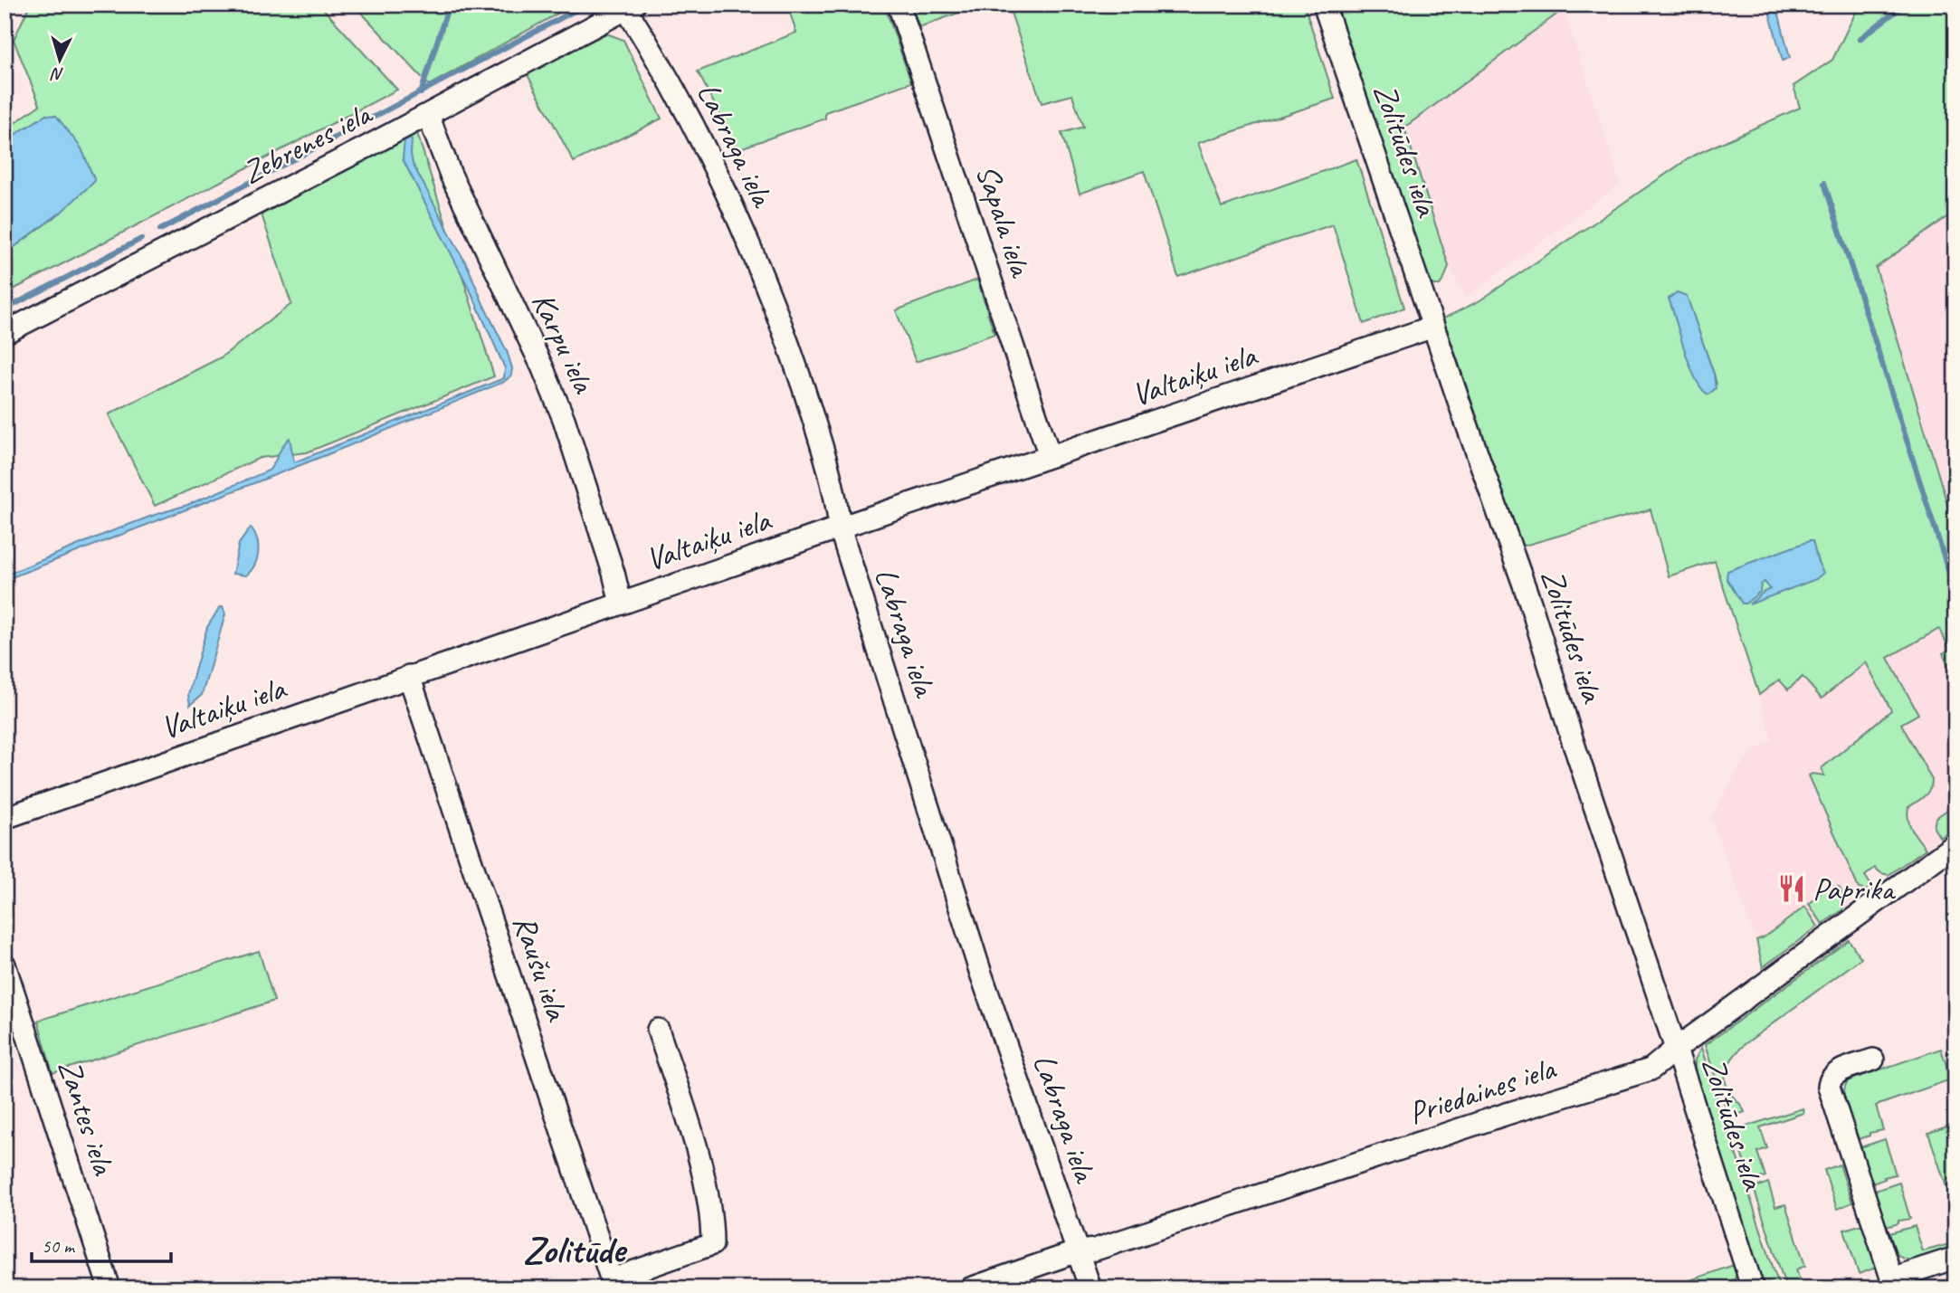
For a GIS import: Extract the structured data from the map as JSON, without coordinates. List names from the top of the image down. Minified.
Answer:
{"streets":{"street":["Zebrenes iela","Labraga iela","Zolitūdes iela","Sapala iela","Karpu iela","Valtaiķu iela","Raušu iela","Priedaines iela","Zantes iela"]},"crossings":[["Zebrenes iela","Labraga iela"],["Zebrenes iela","Karpu iela"],["Labraga iela","Valtaiķu iela"],["Labraga iela","Priedaines iela"],["Zolitūdes iela","Valtaiķu iela"],["Zolitūdes iela","Priedaines iela"],["Sapala iela","Valtaiķu iela"],["Karpu iela","Valtaiķu iela"],["Valtaiķu iela","Raušu iela"]],"districts":["Zolitūde"],"places":{"restaurant":["Paprika"]},"scale_bar":"50 m","north":"bottom"}
